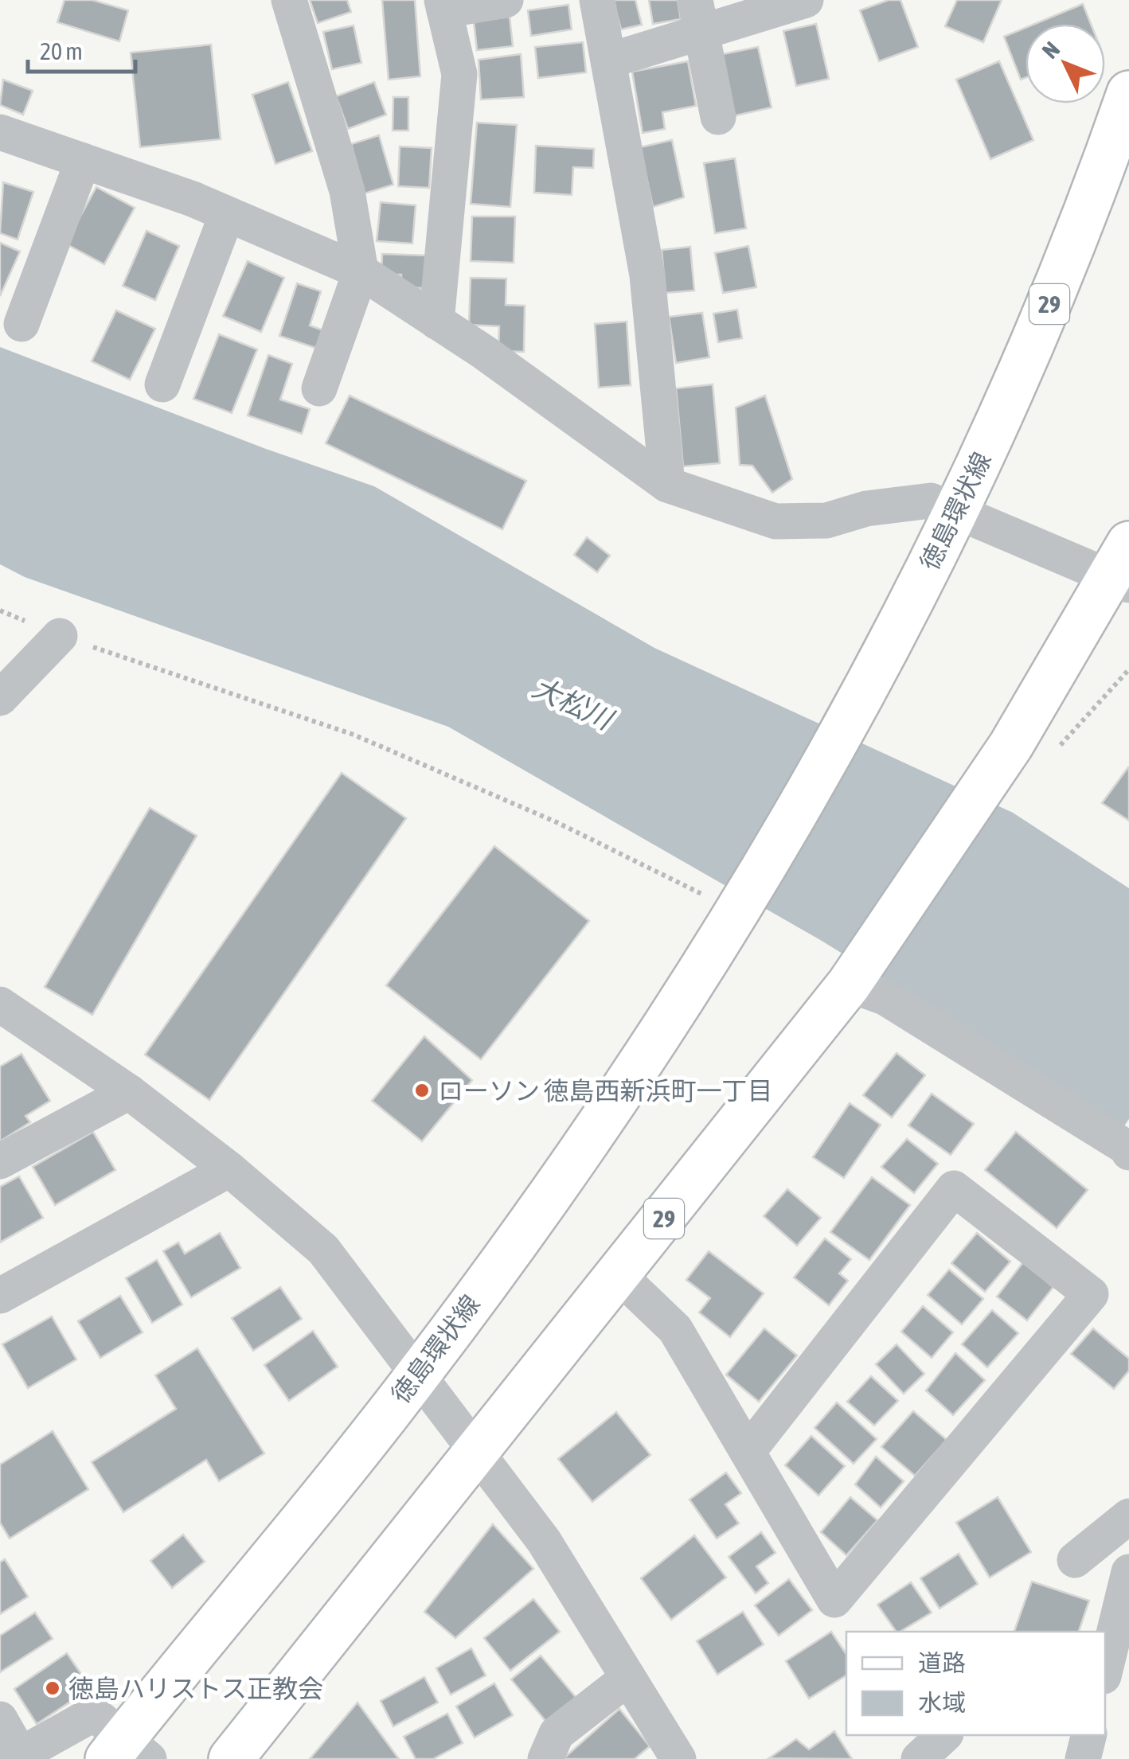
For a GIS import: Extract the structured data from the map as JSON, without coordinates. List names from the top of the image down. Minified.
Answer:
{"streets":{"main road":["29","徳島環状線"]},"water":["大松川"],"places":["ローソン 徳島西新浜町一丁目","徳島ハリストス正教会"],"legend":["道路","水域"],"scale_bar":"20 m","north":"top left"}
